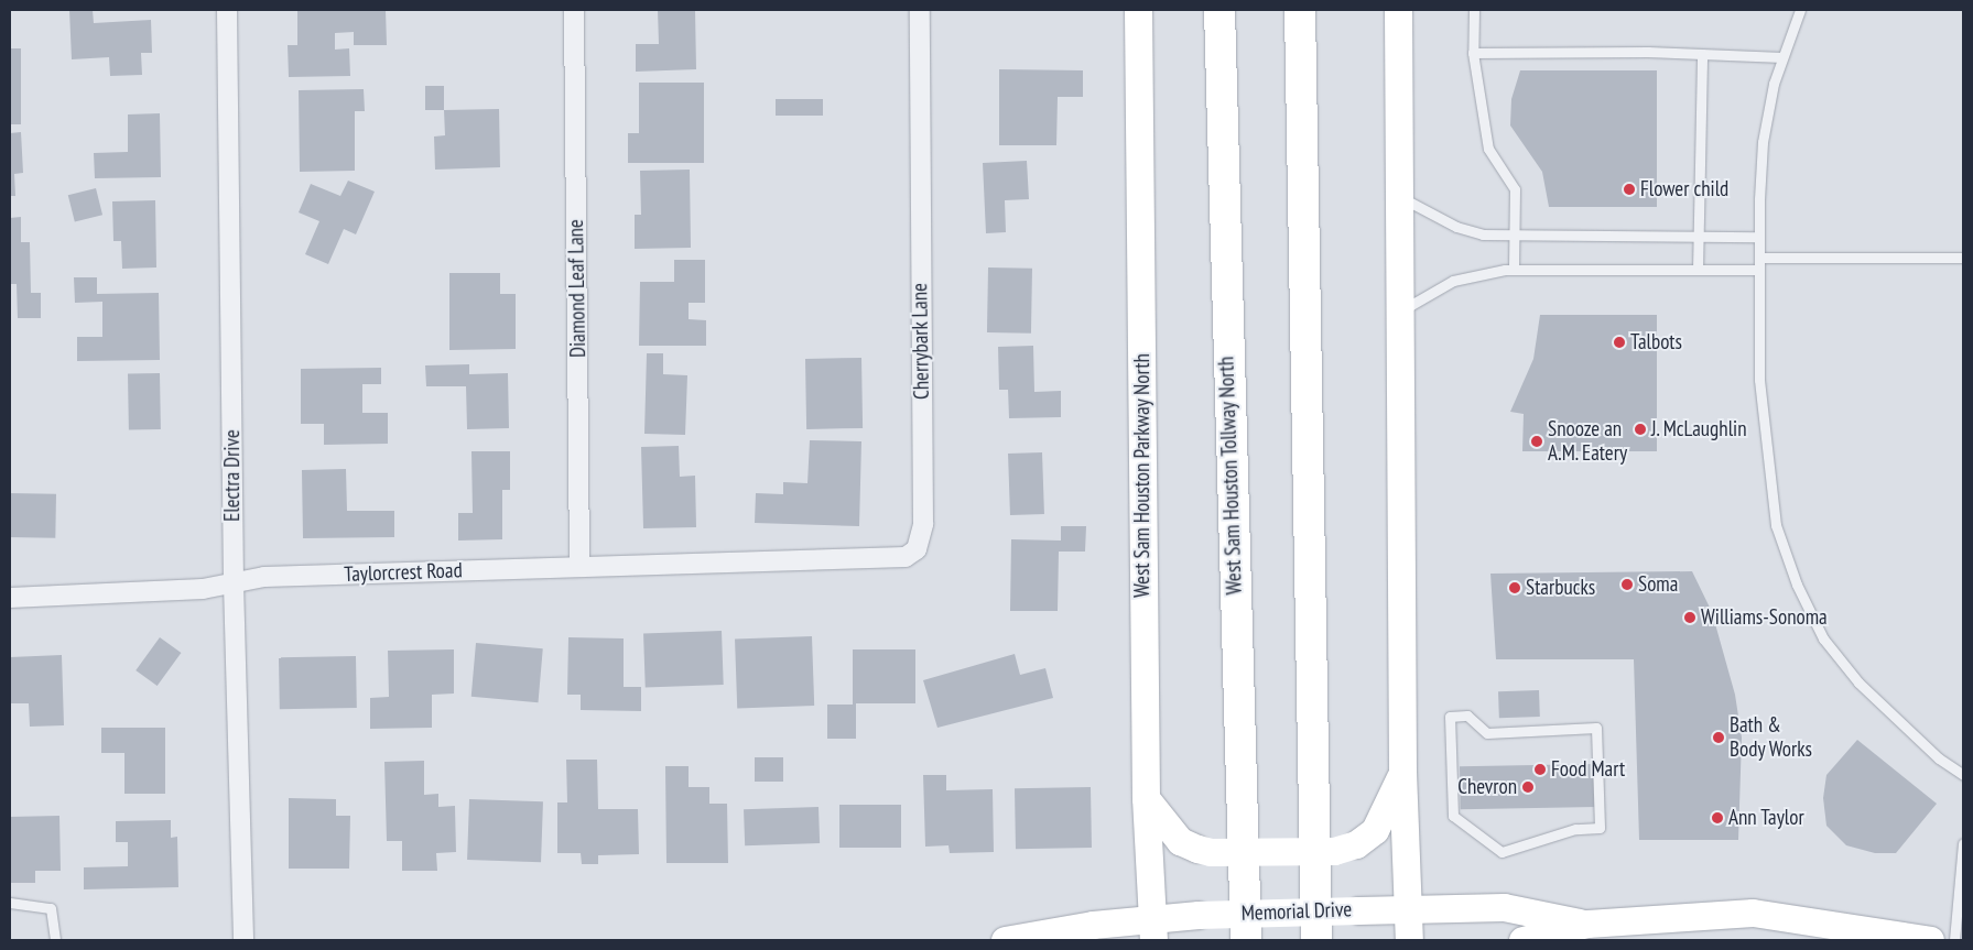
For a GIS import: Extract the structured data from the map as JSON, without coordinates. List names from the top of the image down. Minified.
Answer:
{"streets":{"highway":["West Sam Houston Tollway North"],"main road":["West Sam Houston Parkway North","Memorial Drive"],"street":["Diamond Leaf Lane","Cherrybark Lane","Electra Drive","Taylorcrest Road"]},"crossings":[["Diamond Leaf Lane","Taylorcrest Road"],["Cherrybark Lane","Taylorcrest Road"],["Electra Drive","Taylorcrest Road"],["West Sam Houston Parkway North","Memorial Drive"]],"places":["Flower child","Talbots","J. McLaughlin","Snooze an A.M. Eatery","Soma","Starbucks","Williams-Sonoma","Bath & Body Works","Food Mart","Chevron","Ann Taylor"]}
